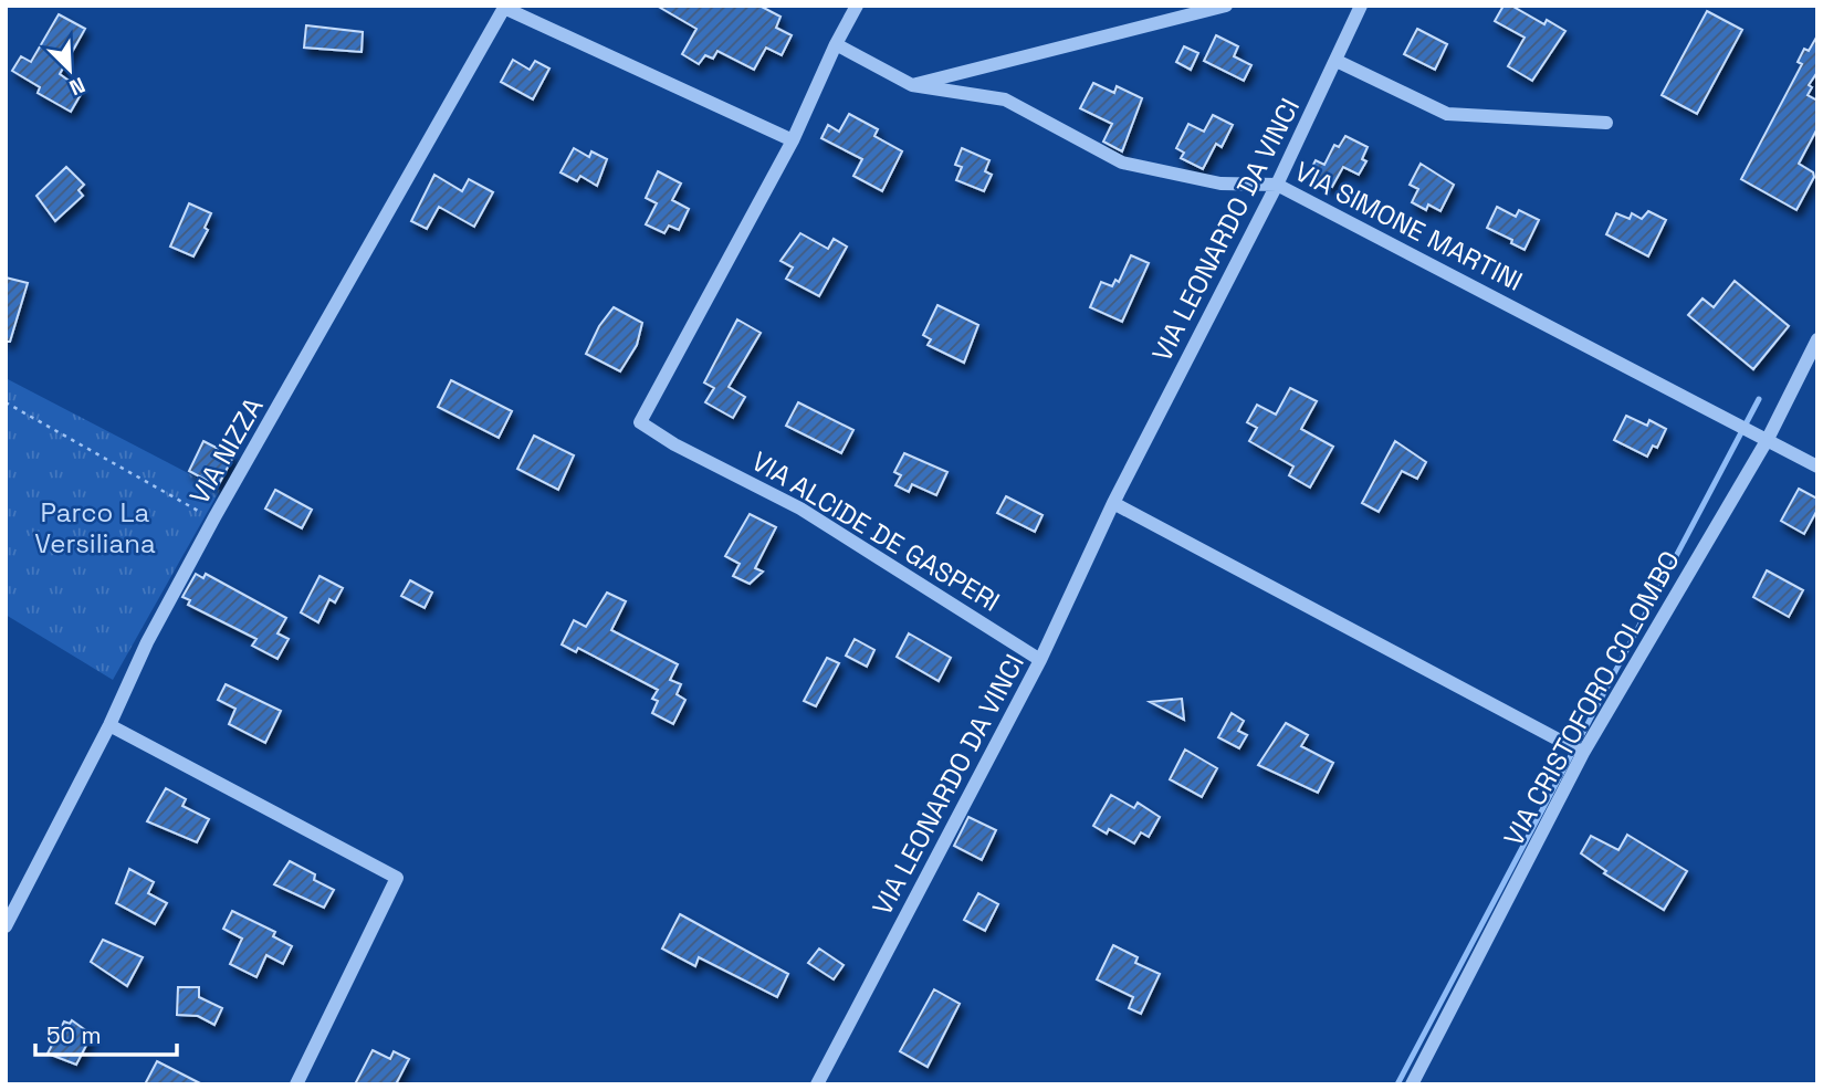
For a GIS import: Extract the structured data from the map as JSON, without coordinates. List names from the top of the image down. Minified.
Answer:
{"streets":{"street":["VIA SIMONE MARTINI","VIA LEONARDO DA VINCI","VIA NIZZA","VIA ALCIDE DE GASPERI","VIA CRISTOFORO COLOMBO"]},"crossings":[["VIA SIMONE MARTINI","VIA LEONARDO DA VINCI"],["VIA SIMONE MARTINI","VIA CRISTOFORO COLOMBO"],["VIA LEONARDO DA VINCI","VIA ALCIDE DE GASPERI"],["VIA NIZZA","VIA ALCIDE DE GASPERI"]],"parks":["Parco La Versiliana"],"scale_bar":"50 m","north":"bottom right"}
